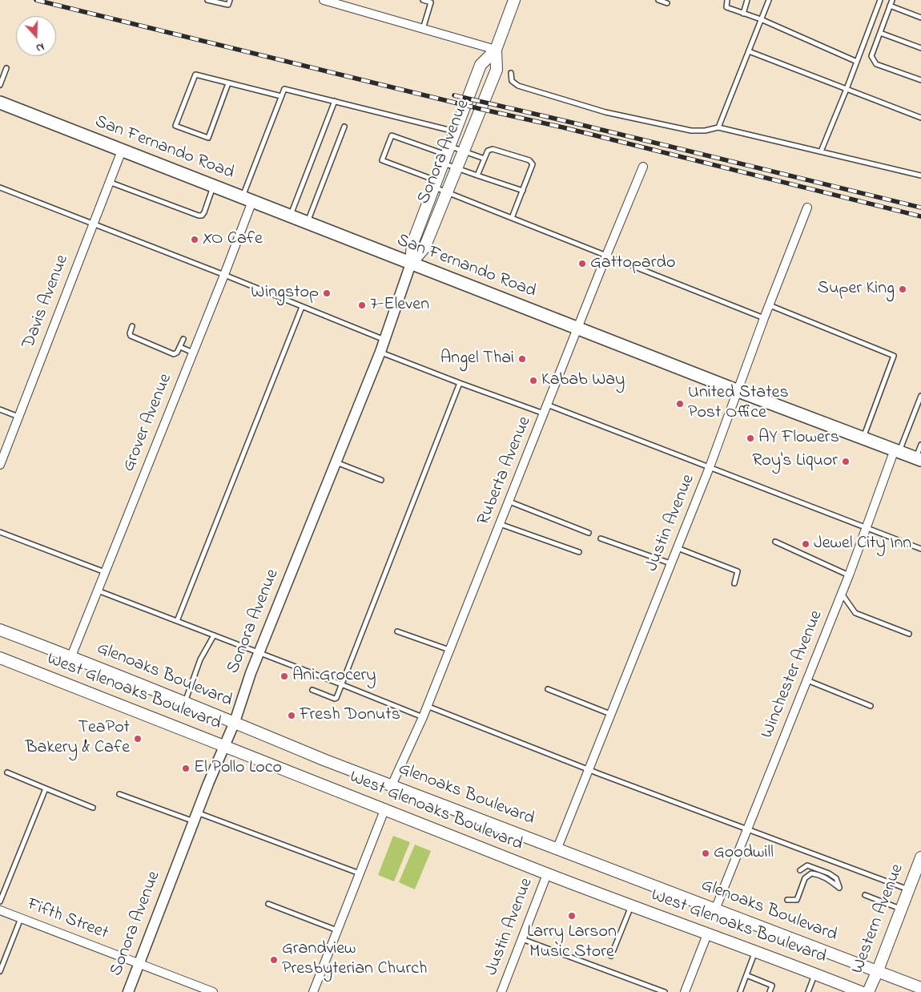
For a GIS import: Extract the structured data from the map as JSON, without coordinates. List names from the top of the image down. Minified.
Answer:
{"streets":{"main road":["San Fernando Road","Sonora Avenue","Glenoaks Boulevard","West Glenoaks Boulevard","Western Avenue"],"street":["Davis Avenue","Grover Avenue","Ruberta Avenue","Justin Avenue","Winchester Avenue","Fifth Street"]},"crossings":[["San Fernando Road","Sonora Avenue"],["San Fernando Road","Davis Avenue"],["San Fernando Road","Grover Avenue"],["San Fernando Road","Ruberta Avenue"],["San Fernando Road","Justin Avenue"],["San Fernando Road","Winchester Avenue"],["Sonora Avenue","Glenoaks Boulevard"],["Sonora Avenue","West Glenoaks Boulevard"],["Sonora Avenue","Fifth Street"],["Grover Avenue","Glenoaks Boulevard"],["Ruberta Avenue","Glenoaks Boulevard"],["Justin Avenue","Glenoaks Boulevard"],["Justin Avenue","West Glenoaks Boulevard"],["Winchester Avenue","Glenoaks Boulevard"],["Glenoaks Boulevard","Western Avenue"]],"places":["XO Cafe","Gattopardo","Super King","Wingstop","7-Eleven","Angel Thai","Kabab Way","United States Post Office","AY Flowers","Roy's Liquor","Jewel City Inn","Ani Grocery","Fresh Donuts","TeaPot Bakery & Cafe","El Pollo Loco","Goodwill","Larry Larson Music Store","Grandview Presbyterian Church"],"north":"bottom"}
